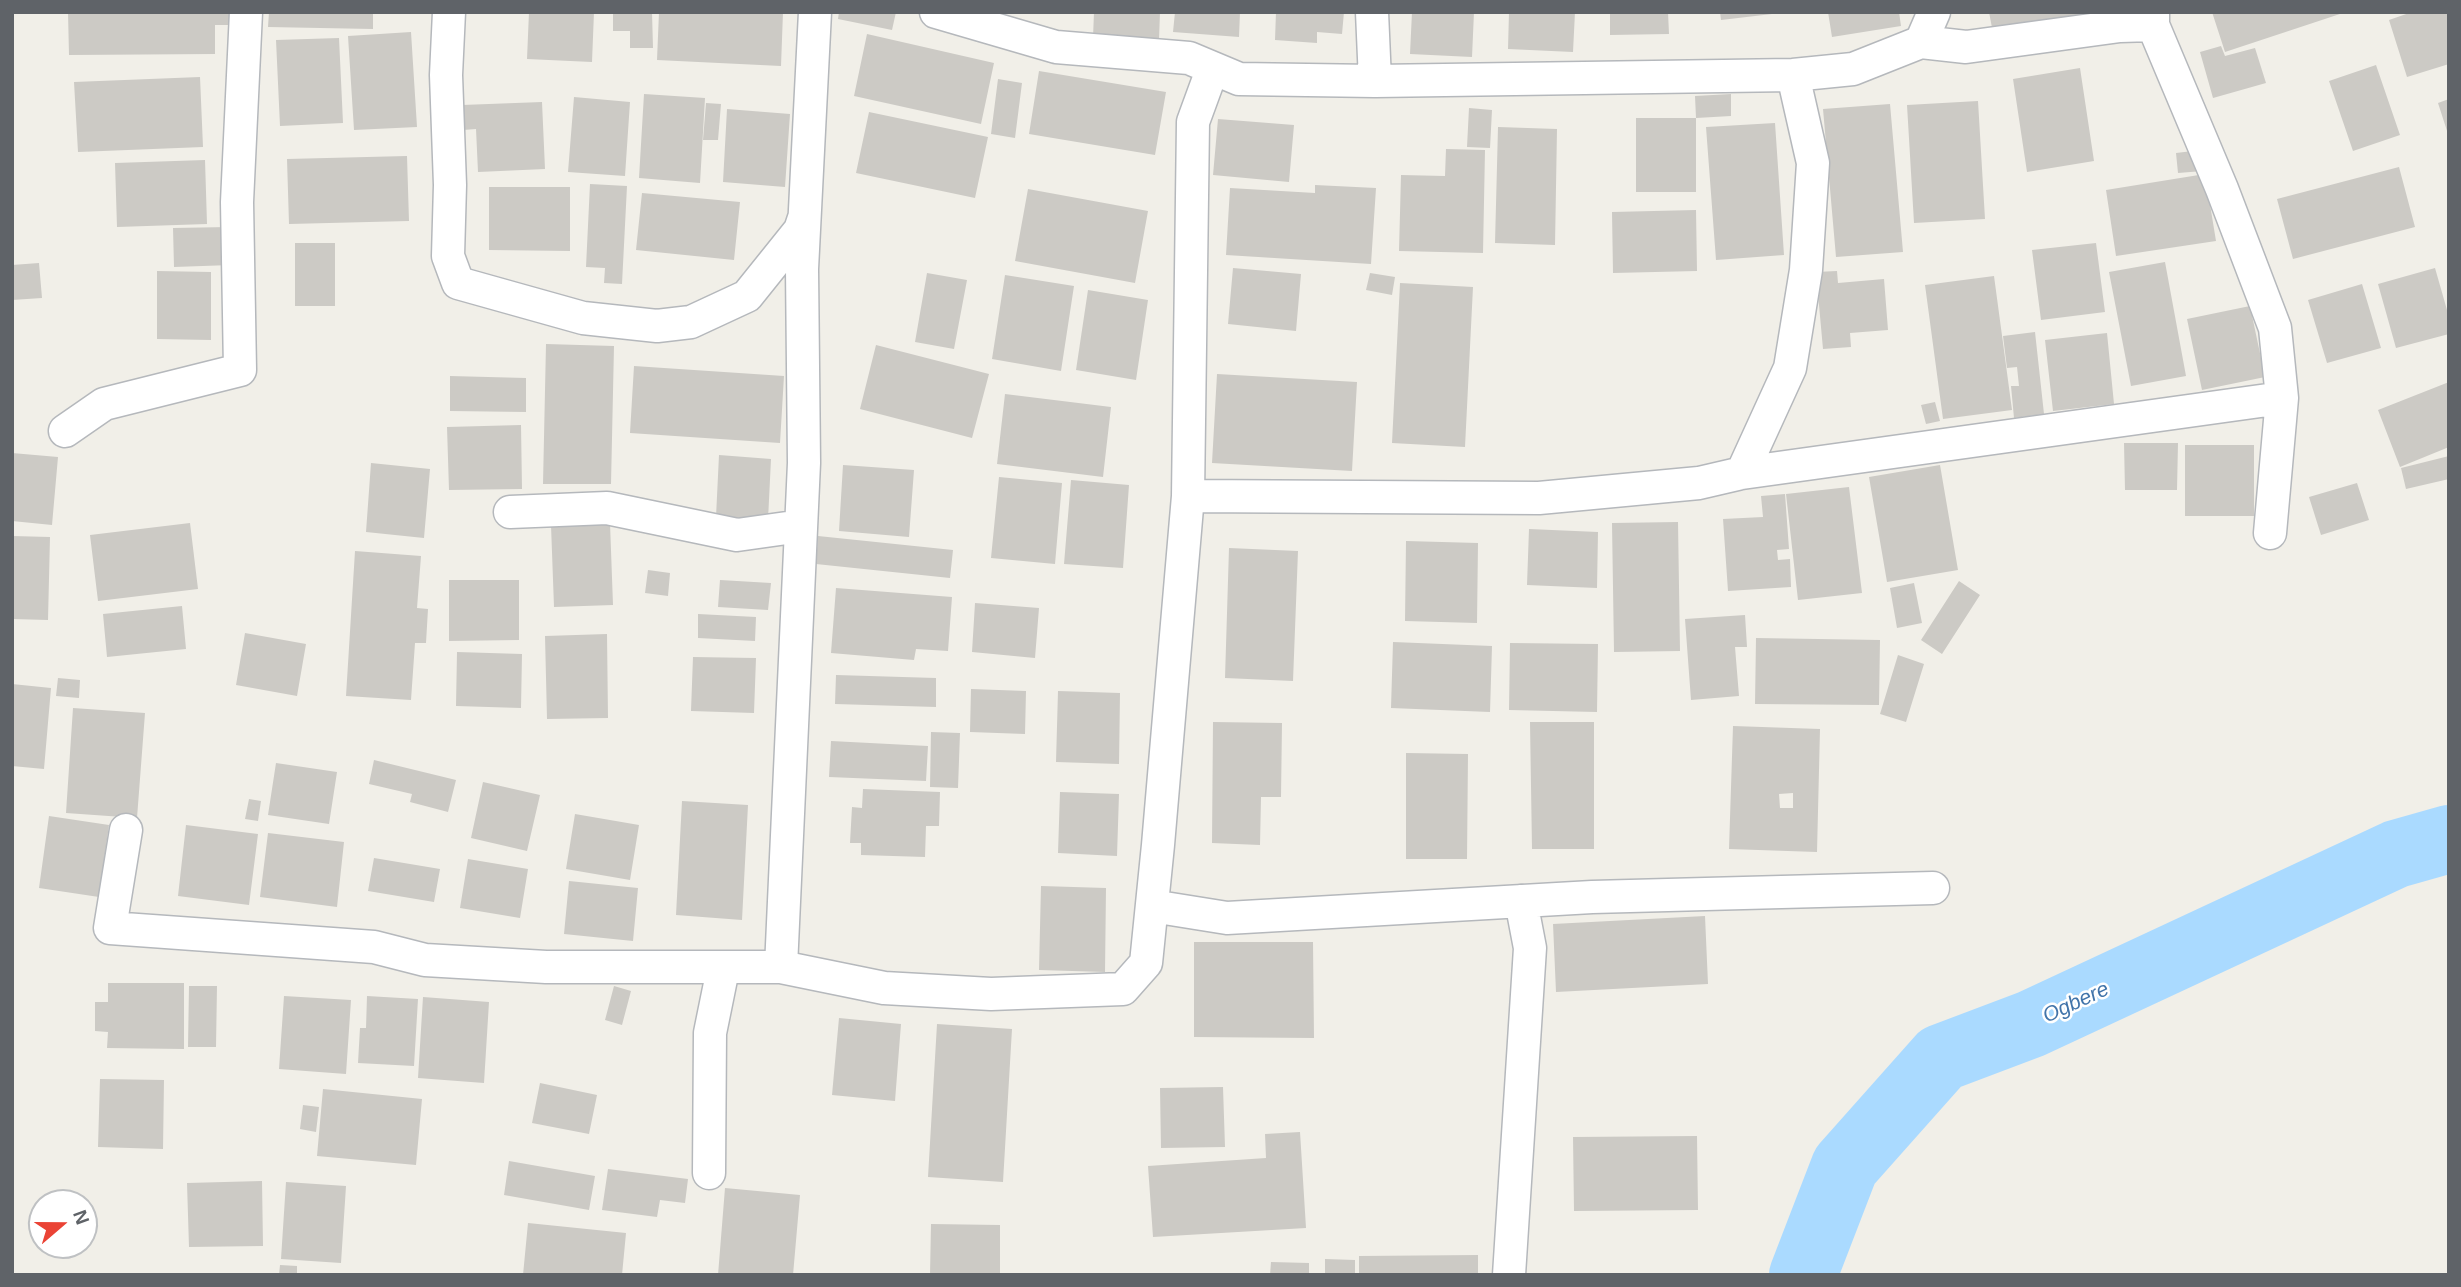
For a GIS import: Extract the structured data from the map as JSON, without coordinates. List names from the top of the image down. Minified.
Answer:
{"water":["Ogbere"],"north":"right"}
